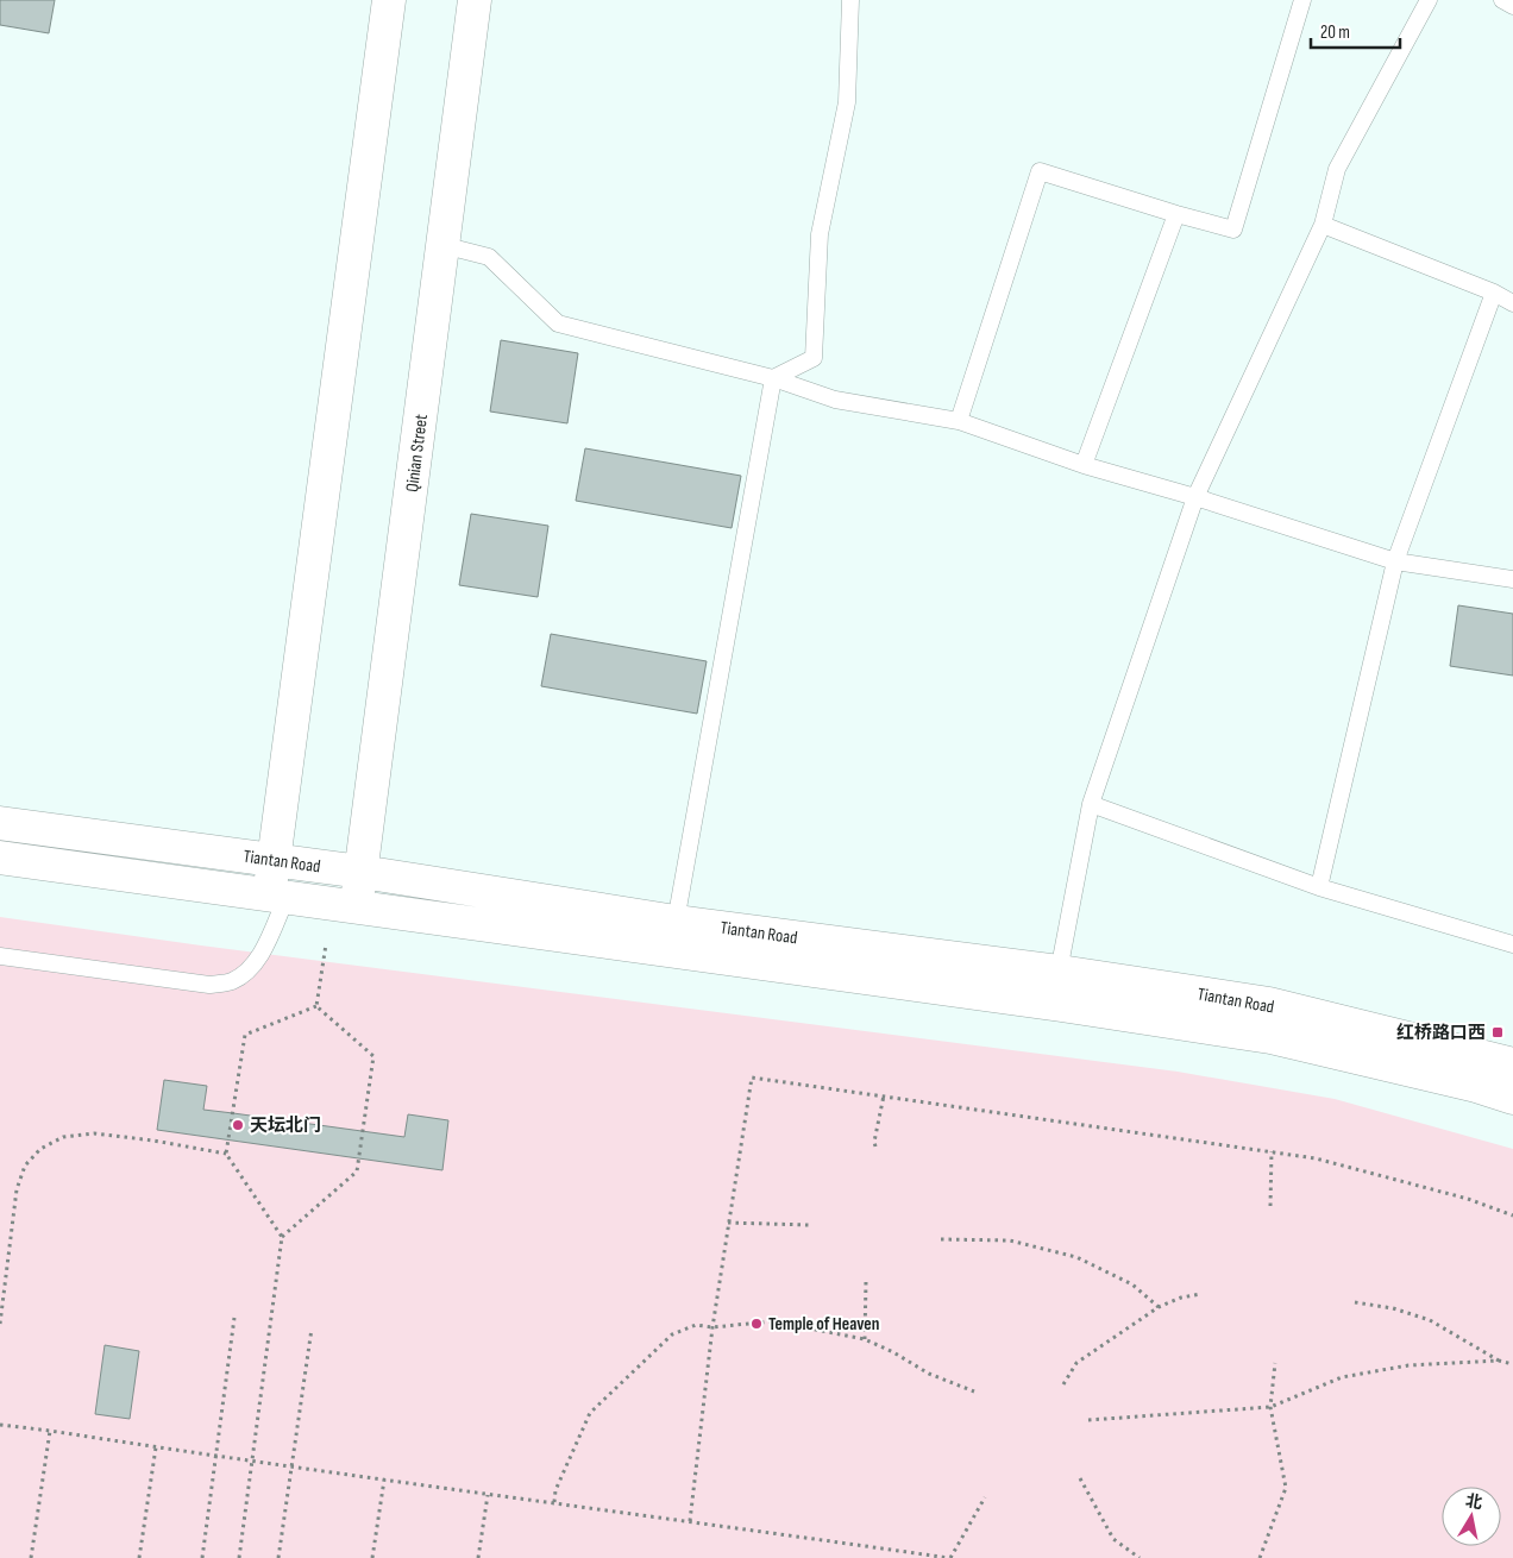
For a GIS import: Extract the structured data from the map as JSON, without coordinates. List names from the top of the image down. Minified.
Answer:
{"streets":{"street":["Qinian Street","Tiantan Road"]},"crossings":[["Qinian Street","Tiantan Road"]],"places":{"transit":["红桥路口西"],"other":["天坛北门","Temple of Heaven"]},"scale_bar":"20 m","north":"top"}
